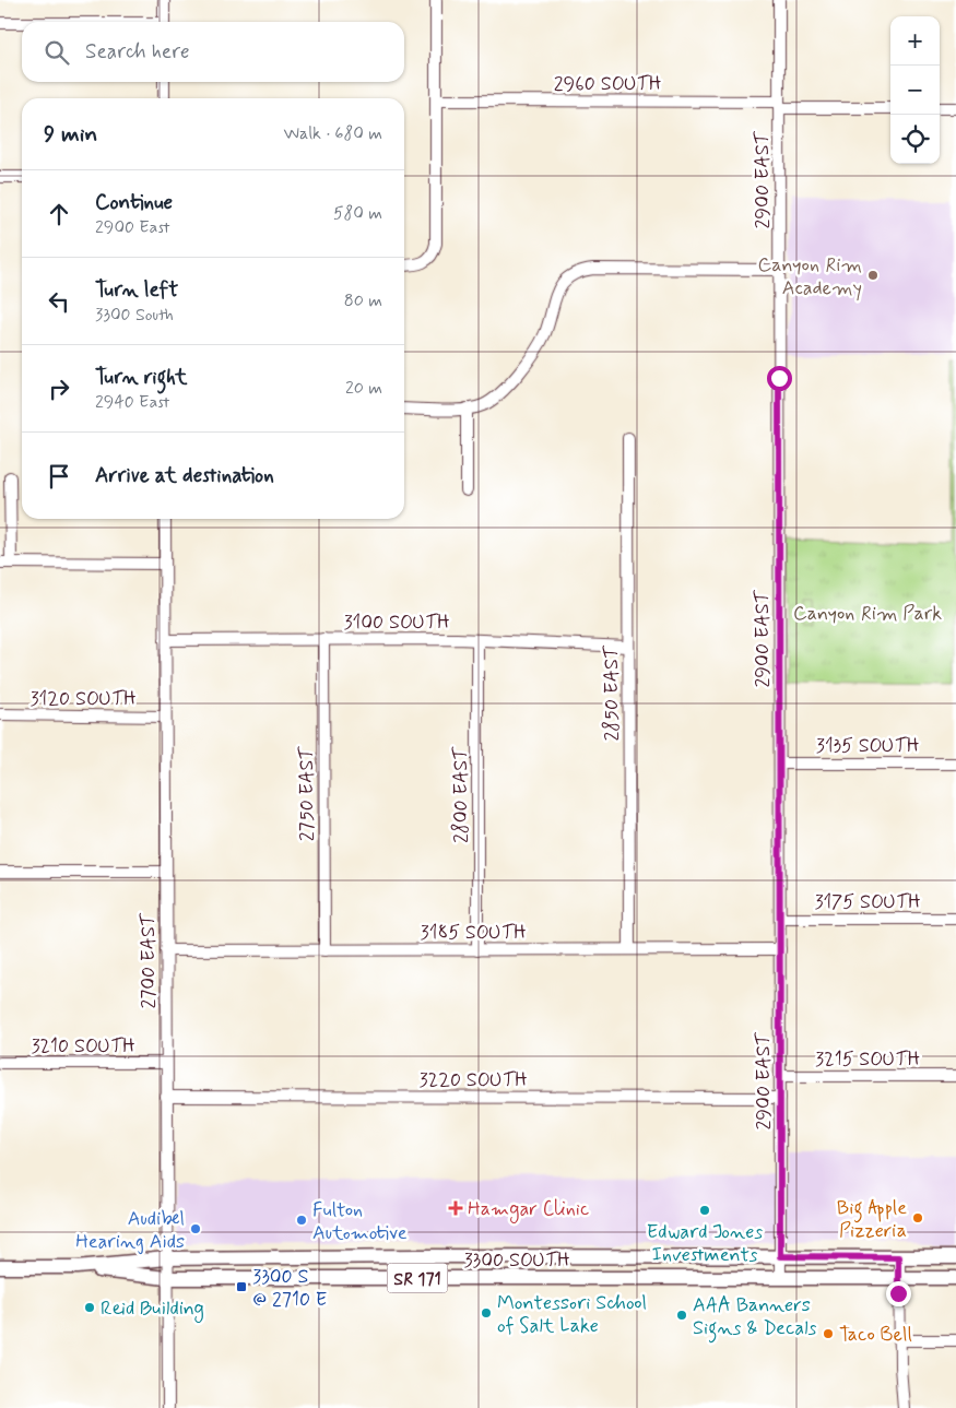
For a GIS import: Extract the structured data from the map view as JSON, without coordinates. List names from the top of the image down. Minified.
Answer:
{"streets":{"main road":["3300 SOUTH","SR 171"],"street":["2960 SOUTH","2900 EAST","3100 SOUTH","2850 EAST","3120 SOUTH","3135 SOUTH","2750 EAST","2800 EAST","3175 SOUTH","3185 SOUTH","2700 EAST","3210 SOUTH","3215 SOUTH","3220 SOUTH"]},"crossings":[["2960 SOUTH","2900 EAST"],["2900 EAST","3135 SOUTH"],["2900 EAST","3175 SOUTH"],["2900 EAST","3185 SOUTH"],["2900 EAST","3215 SOUTH"],["2900 EAST","3220 SOUTH"],["2900 EAST","3300 SOUTH"],["3100 SOUTH","2850 EAST"],["3100 SOUTH","2750 EAST"],["3100 SOUTH","2800 EAST"],["3100 SOUTH","2700 EAST"],["2850 EAST","3185 SOUTH"],["3120 SOUTH","2700 EAST"],["2750 EAST","3185 SOUTH"],["2800 EAST","3185 SOUTH"],["3185 SOUTH","2700 EAST"],["2700 EAST","3210 SOUTH"],["2700 EAST","3220 SOUTH"],["2700 EAST","3300 SOUTH"]],"parks":["Canyon Rim Park"],"places":{"other":["Canyon Rim Academy","Edward Jones Investments","Big Apple Pizzeria","Fulton Automotive","Audibel Hearing Aids","Reid Building","Montessori School of Salt Lake","AAA Banners Signs & Decals","Taco Bell"],"health":["Hamgar Clinic"],"transit":["3300 S @ 2710 E"]},"page":{"map_buttons":["+","−"],"search":"Search here","heading":["9 min","Walk · 680 m"],"list":[["Continue","2900 East","580 m"],["Turn left","3300 South","80 m"],["Turn right","2940 East","20 m"],"Arrive at destination"]}}
